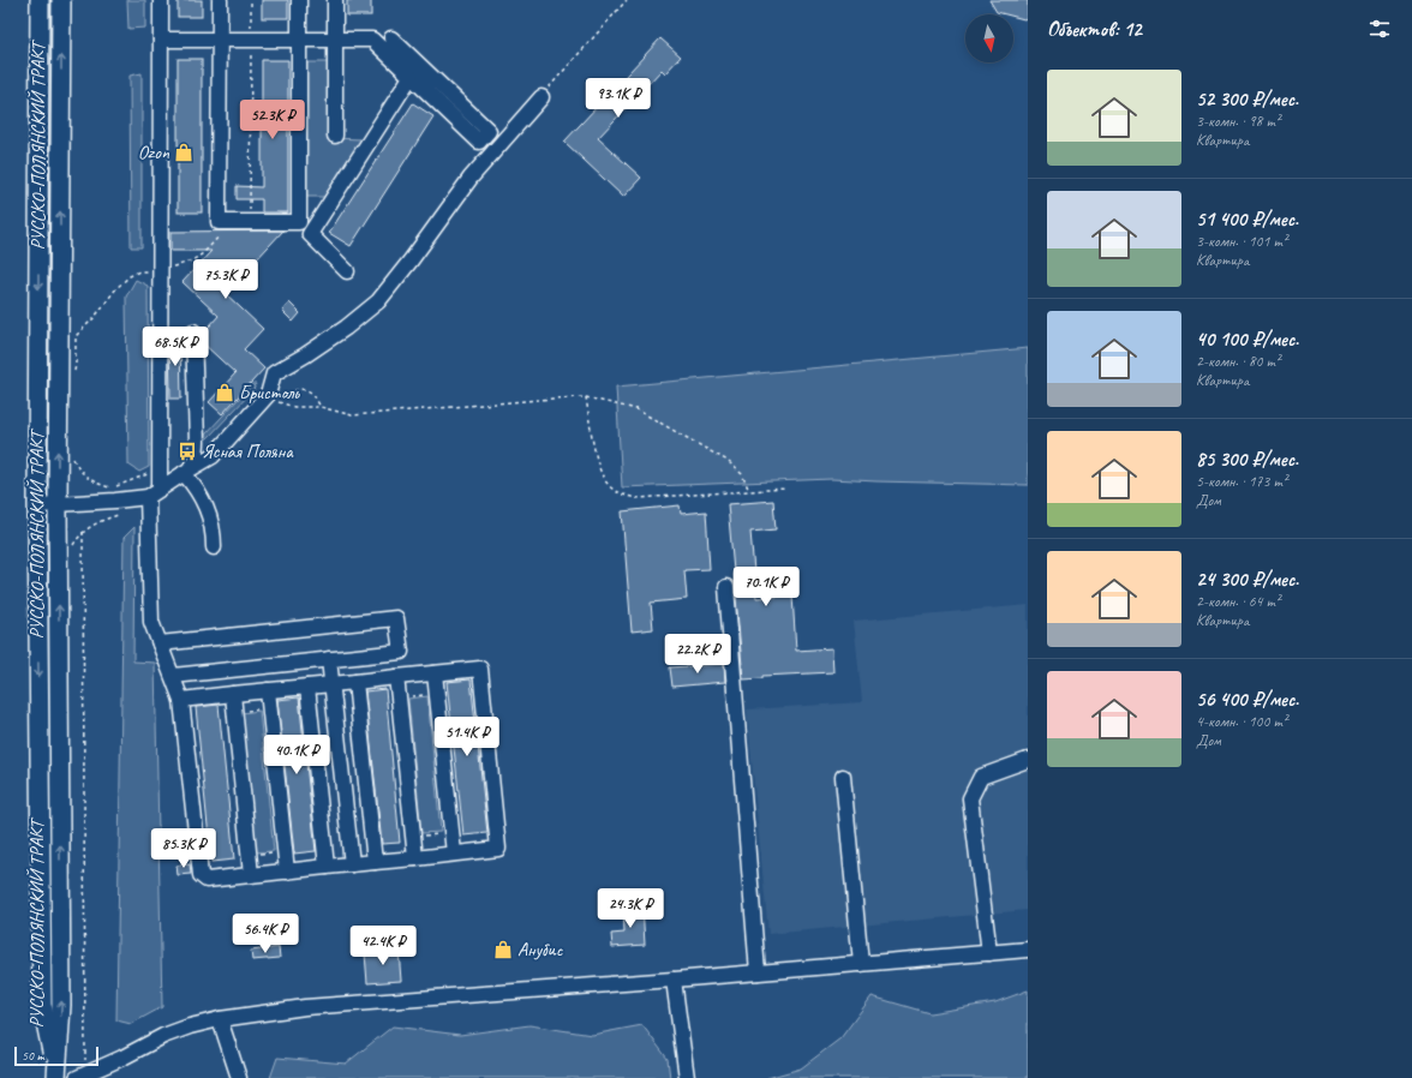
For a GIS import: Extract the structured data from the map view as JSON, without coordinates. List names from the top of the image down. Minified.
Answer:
{"streets":{"main road":["РУССКО-ПОЛЯНСКИЙ ТРАКТ"]},"places":{"shop":["Ozon","Бристоль","Анубис"],"bus stop":["Ясная Поляна"]},"scale_bar":"50 m","north":"bottom","page":{"heading":"Объектов: 12","list":[{"name":"52 300 ₽/мес.","note":"3-комн. · 98 m² · Квартира"},{"name":"51 400 ₽/мес.","note":"3-комн. · 101 m² · Квартира"},{"name":"40 100 ₽/мес.","note":"2-комн. · 80 m² · Квартира"},{"name":"85 300 ₽/мес.","note":"5-комн. · 173 m² · Дом"},{"name":"24 300 ₽/мес.","note":"2-комн. · 64 m² · Квартира"},{"name":"56 400 ₽/мес.","note":"4-комн. · 100 m² · Дом"}],"price":["93.1K ₽","52.3K ₽","75.3K ₽","68.5K ₽","70.1K ₽","22.2K ₽","51.4K ₽","40.1K ₽","85.3K ₽","24.3K ₽","56.4K ₽","42.4K ₽"],"scale":"50 m"}}
